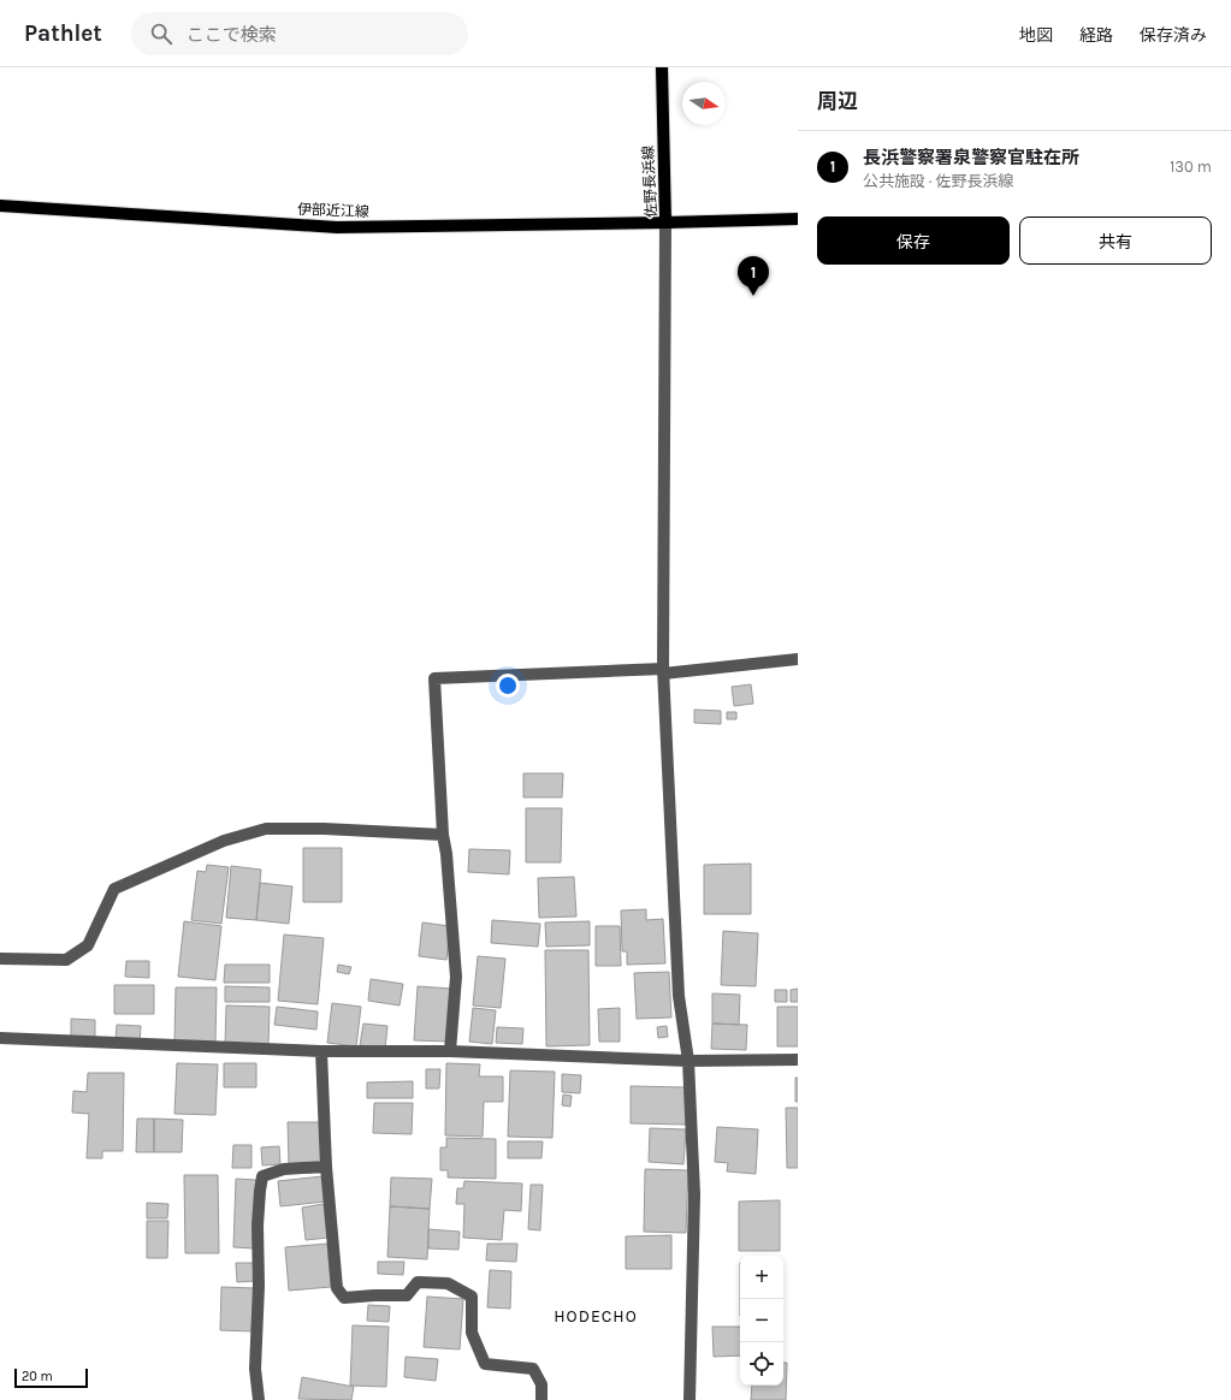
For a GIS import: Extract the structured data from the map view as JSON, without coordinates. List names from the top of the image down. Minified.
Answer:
{"streets":{"main road":["佐野長浜線","伊部近江線"]},"crossings":[["佐野長浜線","伊部近江線"]],"districts":["HODECHO"],"scale_bar":"20 m","north":"right","page":{"header":"Pathlet","search":"ここで検索","nav":["地図","経路","保存済み"],"heading":"周辺","list":[{"mark":"1","name":"長浜警察署泉警察官駐在所","note":"公共施設 · 佐野長浜線","value":"130 m"}],"buttons":["保存","共有"],"pins":"1","map_buttons":["+","−"],"scale":"20 m"}}
